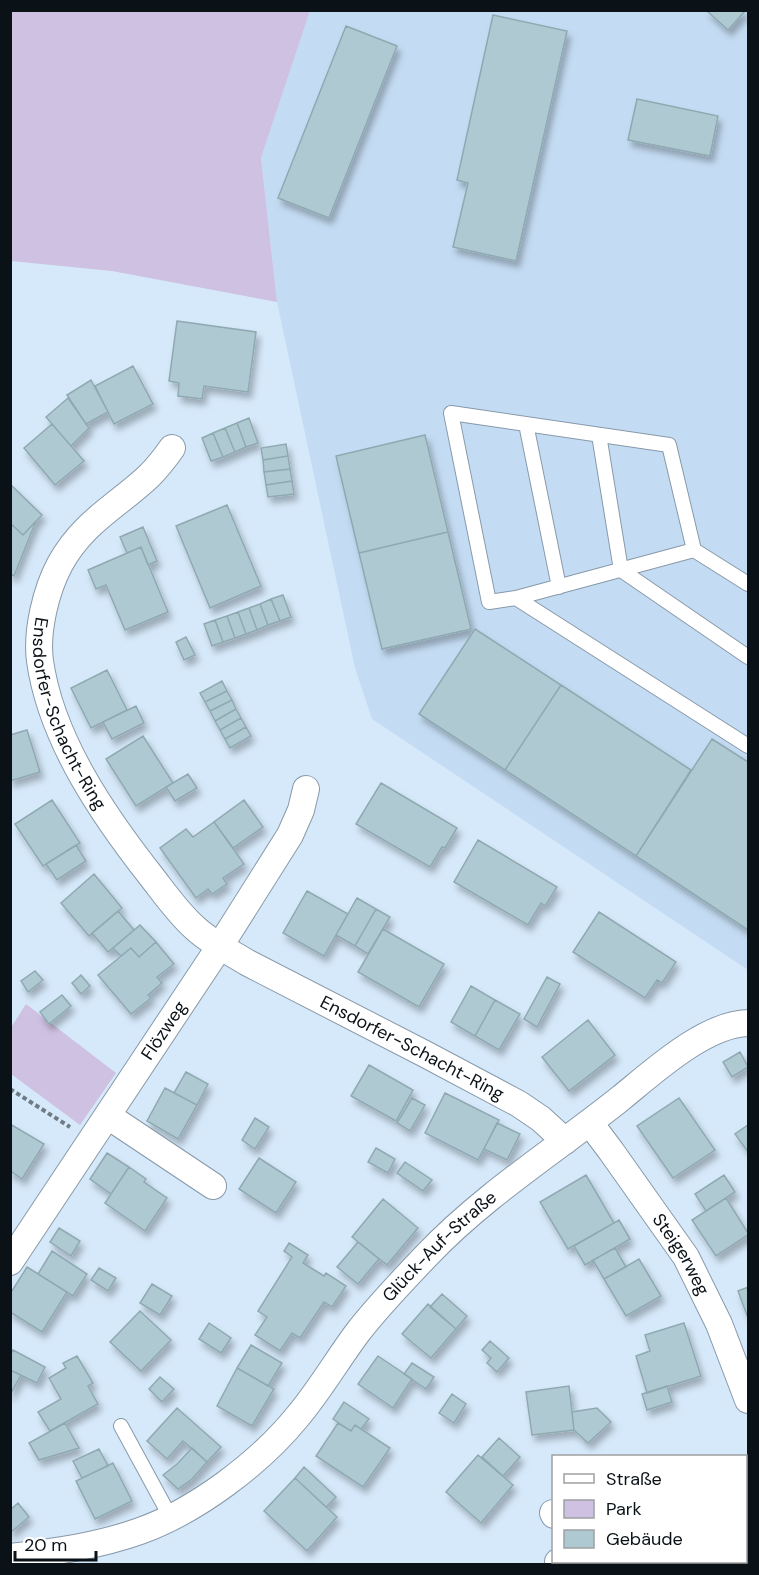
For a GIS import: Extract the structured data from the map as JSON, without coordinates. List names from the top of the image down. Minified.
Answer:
{"streets":{"street":["Ensdorfer-Schacht-Ring","Flözweg","Glück-Auf-Straße","Steigerweg"]},"crossings":[["Ensdorfer-Schacht-Ring","Flözweg"],["Ensdorfer-Schacht-Ring","Glück-Auf-Straße"],["Glück-Auf-Straße","Steigerweg"]],"legend":["Straße","Park","Gebäude"],"scale_bar":"20 m"}
